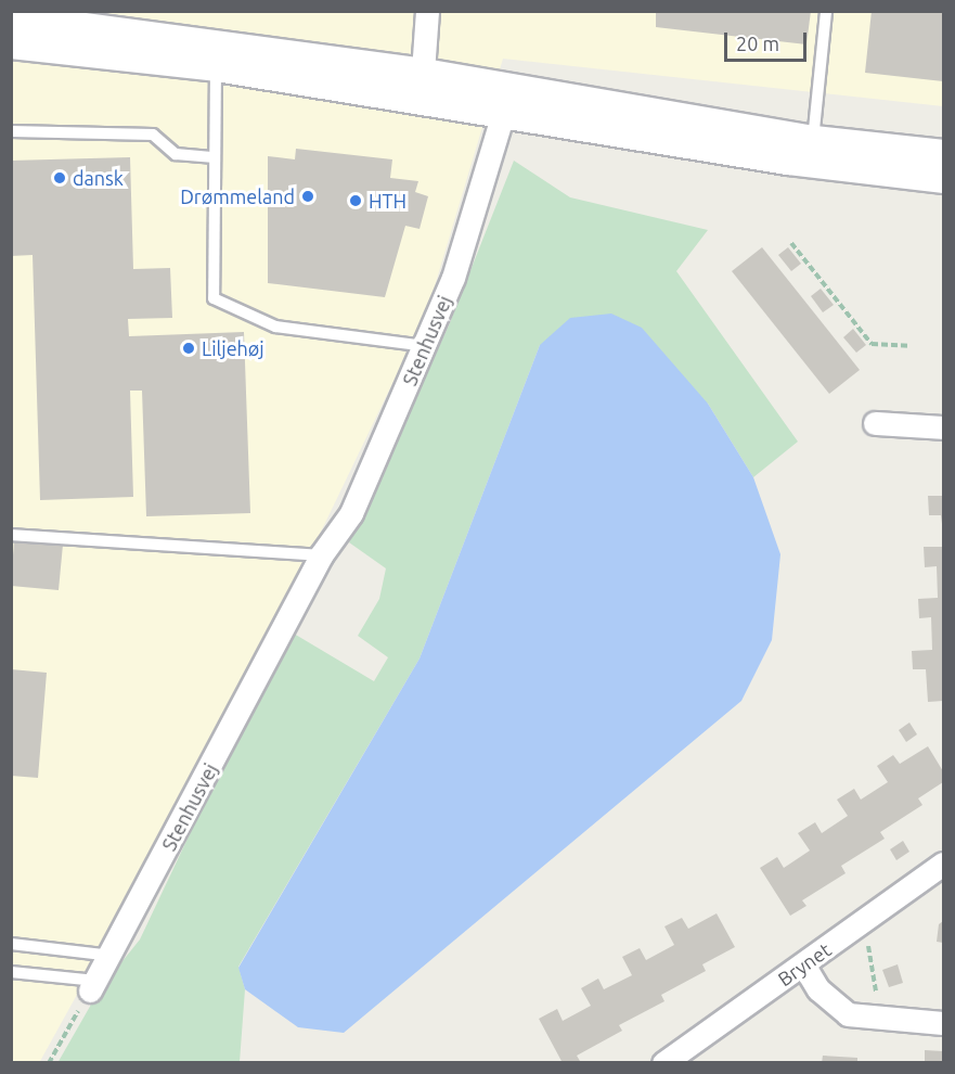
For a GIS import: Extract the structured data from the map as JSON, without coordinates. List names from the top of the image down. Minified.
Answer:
{"streets":{"street":["Stenhusvej","Brynet"]},"places":["dansk","Drømmeland","HTH","Liljehøj"],"scale_bar":"20 m"}
